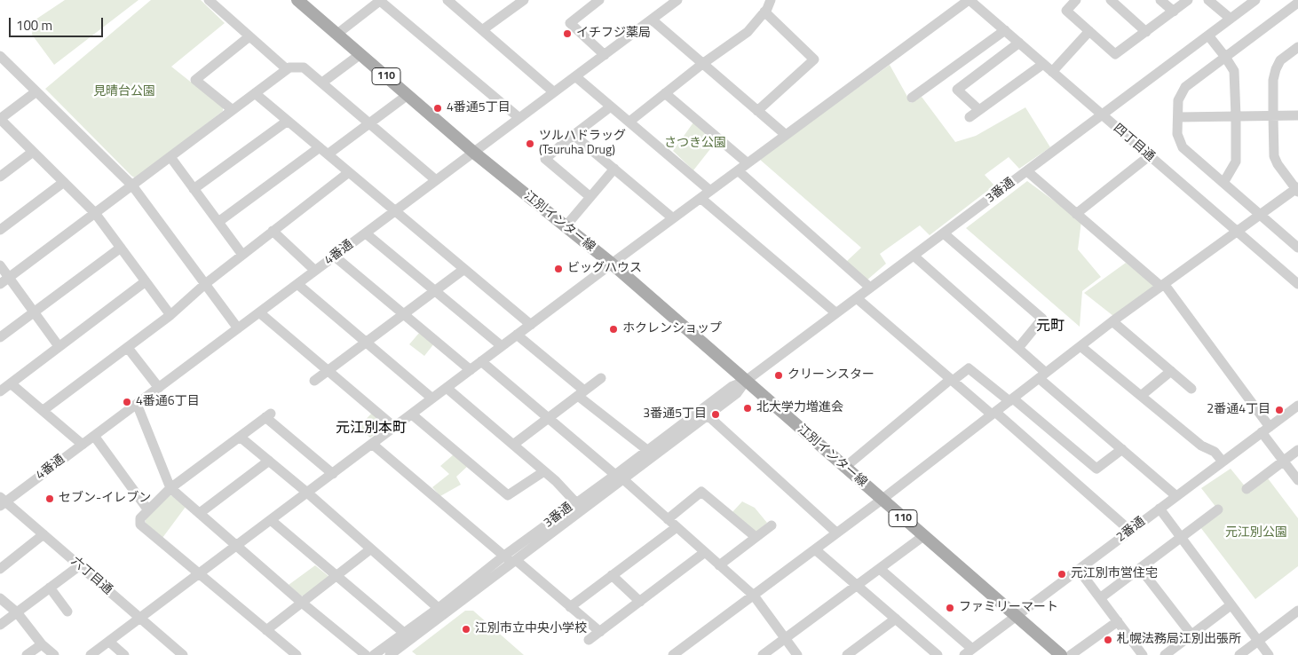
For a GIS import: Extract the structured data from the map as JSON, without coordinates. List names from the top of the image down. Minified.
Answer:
{"streets":{"main road":["110","江別インター線"],"street":["四丁目通","3番通","4番通","2番通","六丁目通"]},"crossings":[["四丁目通","3番通"],["3番通","江別インター線"],["江別インター線","4番通"],["江別インター線","2番通"],["4番通","六丁目通"]],"districts":["元町","元江別本町"],"parks":["見晴台公園","さつき公園","元江別公園"],"places":["イチフジ薬局","4番通5丁目","ツルハドラッグ (Tsuruha Drug)","ビッグハウス","ホクレンショップ","クリーンスター","4番通6丁目","北大学力増進会","2番通4丁目","3番通5丁目","セブン-イレブン","元江別市営住宅","ファミリーマート","江別市立中央小学校","札幌法務局江別出張所"],"scale_bar":"100 m"}
